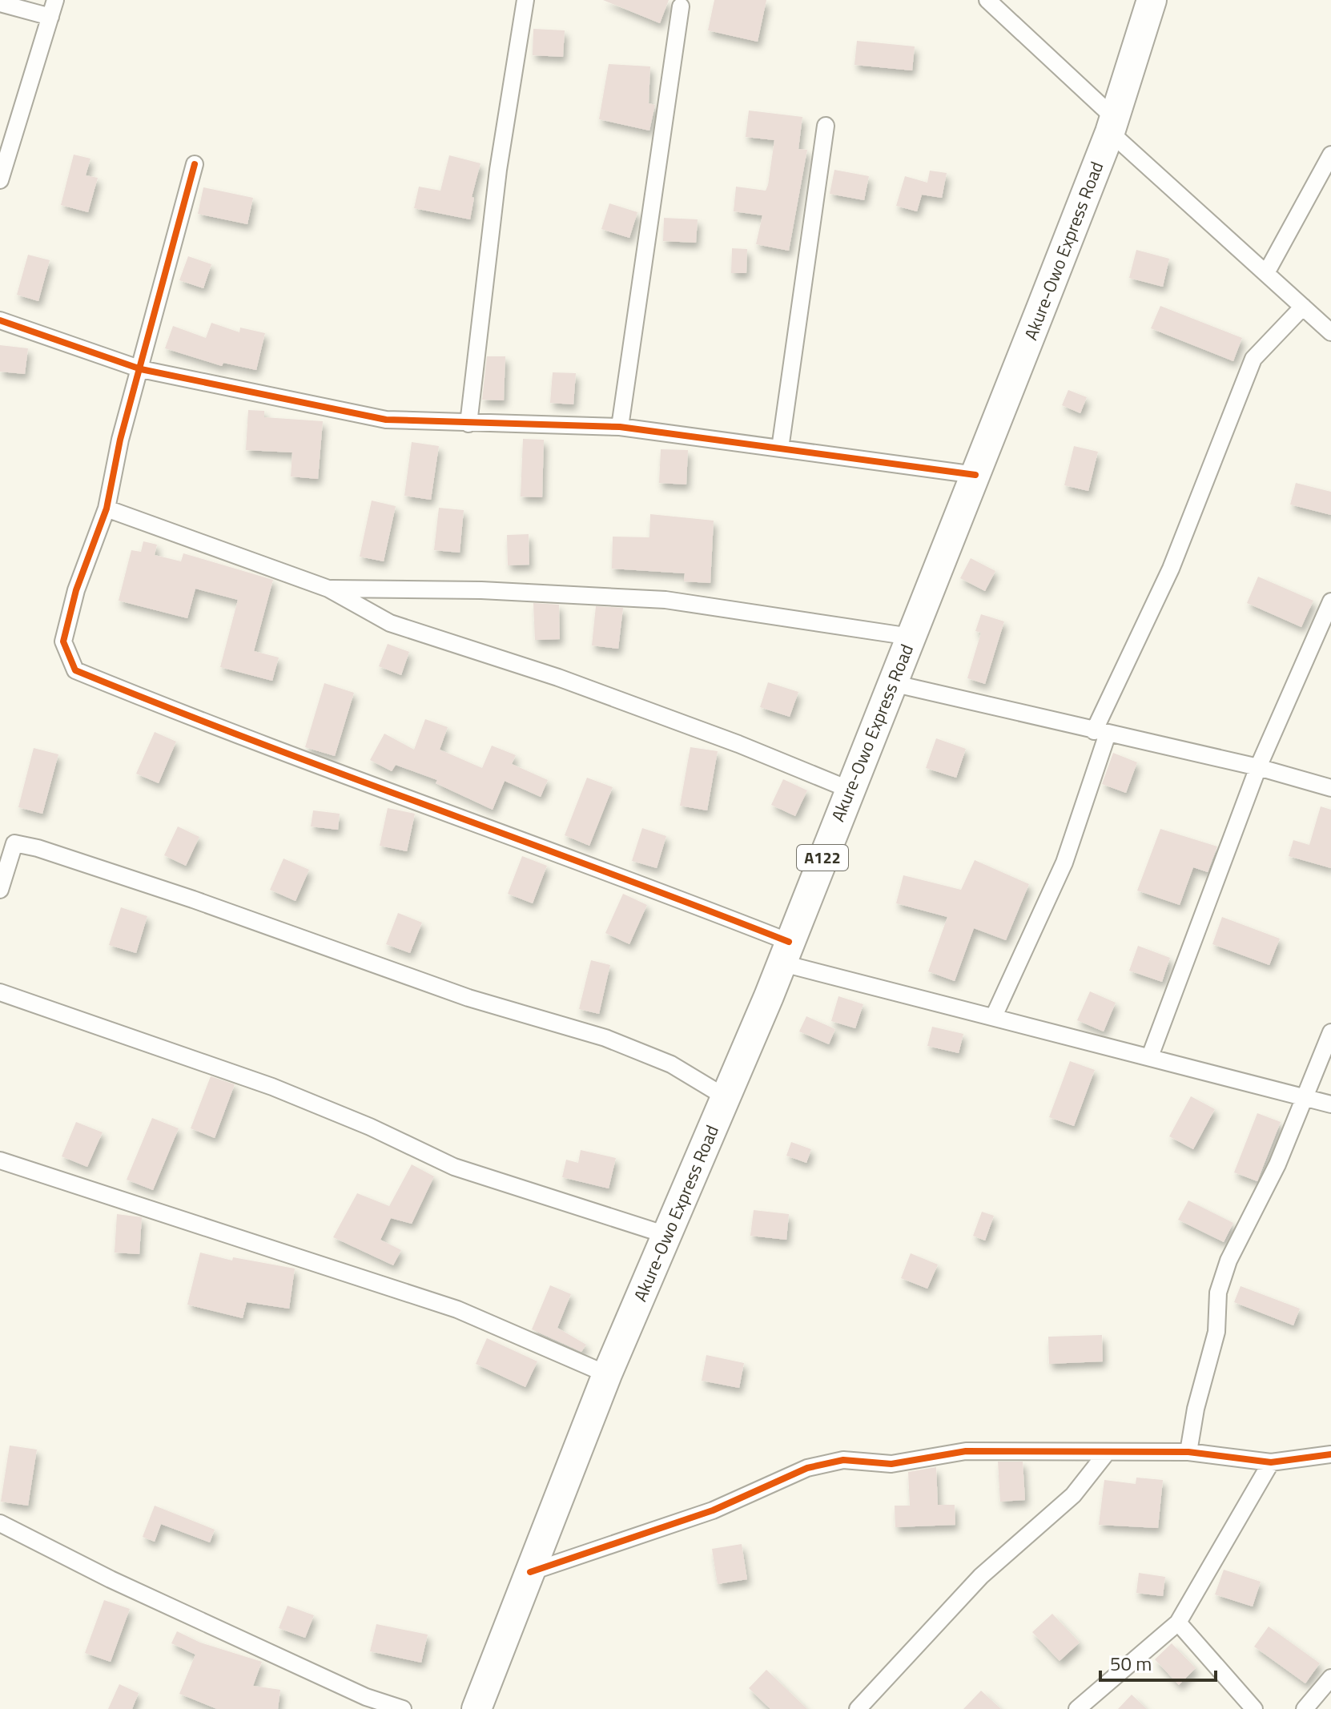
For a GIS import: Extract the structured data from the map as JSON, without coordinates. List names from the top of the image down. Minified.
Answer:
{"streets":{"highway":["Akure-Owo Express Road","A122"]},"scale_bar":"50 m"}
